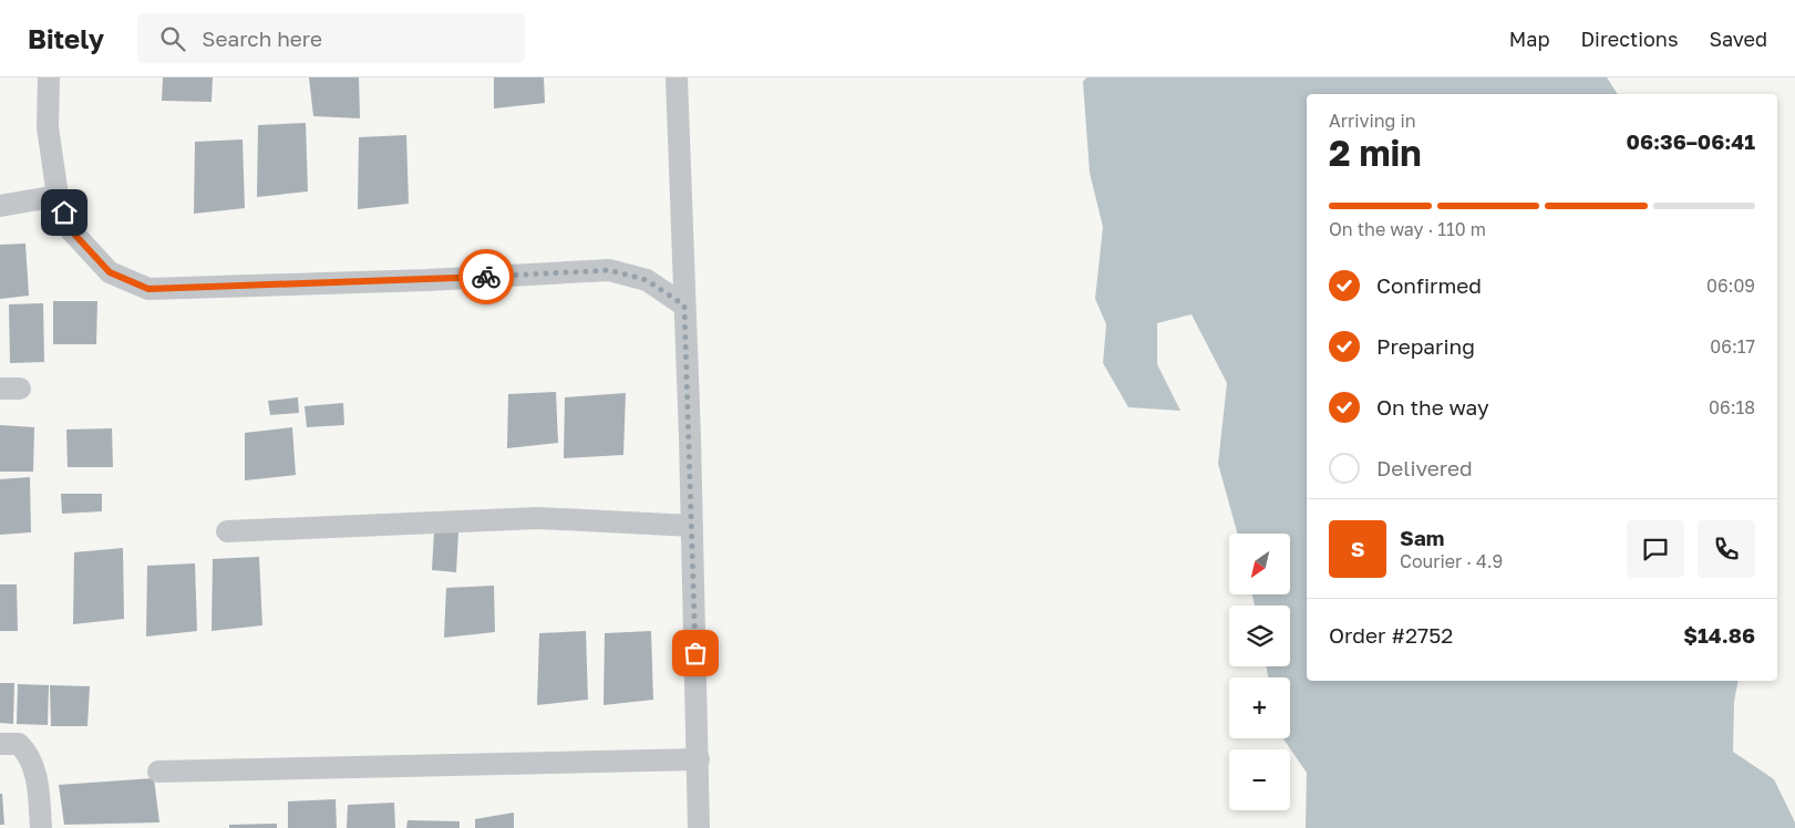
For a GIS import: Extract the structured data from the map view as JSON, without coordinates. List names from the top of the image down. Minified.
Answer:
{"north":"bottom left","page":{"header":"Bitely","search":"Search here","nav":["Map","Directions","Saved"],"heading":["2 min","Arriving in","06:36–06:41"],"panel":["Sam","Courier · 4.9","Order #2752","$14.86"],"bar":"On the way · 110 m","list":[["Confirmed","06:09"],["Preparing","06:17"],["On the way","06:18"],"Delivered"],"round":"S","map_buttons":["+","−"]}}
